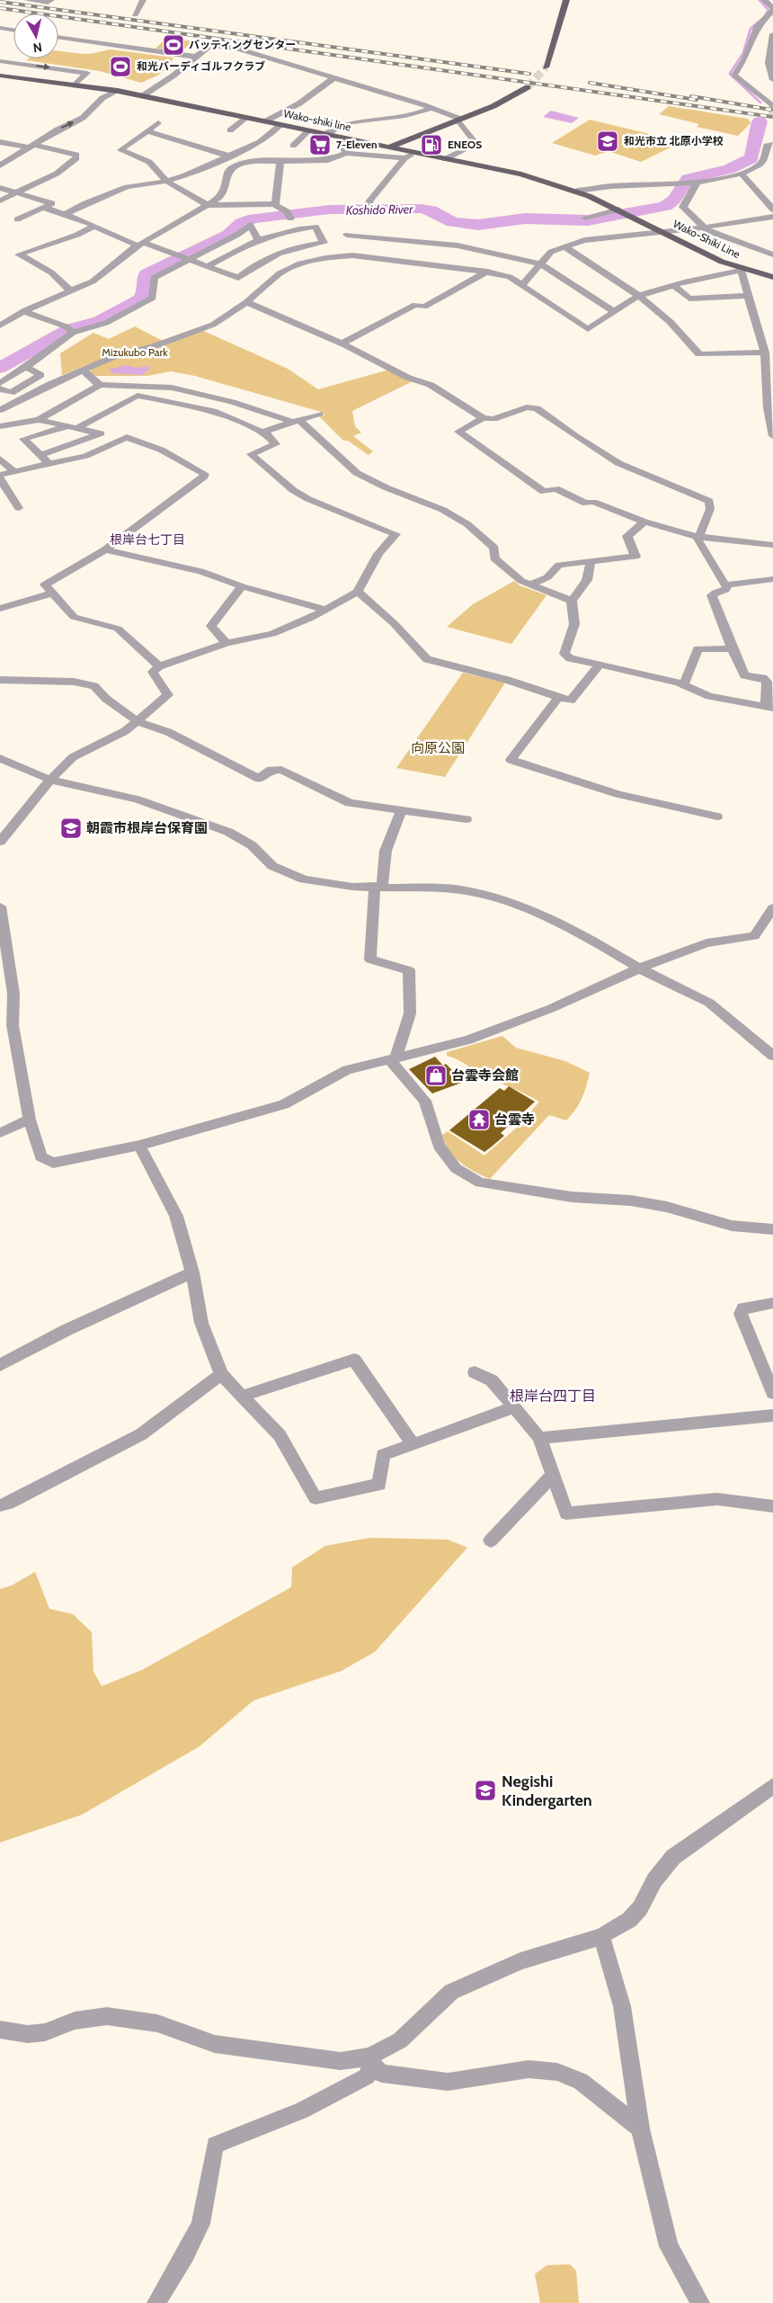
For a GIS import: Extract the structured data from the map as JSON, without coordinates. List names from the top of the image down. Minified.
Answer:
{"streets":{"main road":["Wako-shiki line","Wako-Shiki Line"]},"crossings":[["Wako-shiki line","Wako-Shiki Line"]],"districts":["根岸台七丁目","根岸台四丁目"],"water":["Koshido River"],"parks":["Mizukubo Park","向原公園"],"places":{"sports":["バッティングセンター","和光バーディゴルフクラブ"],"school or university":["和光市立 北原小学校","朝霞市根岸台保育園","Negishi Kindergarten"],"supermarket":["7-Eleven"],"fuel station":["ENEOS"],"shop":["台雲寺会館"],"temple":["台雲寺"]},"north":"bottom"}
